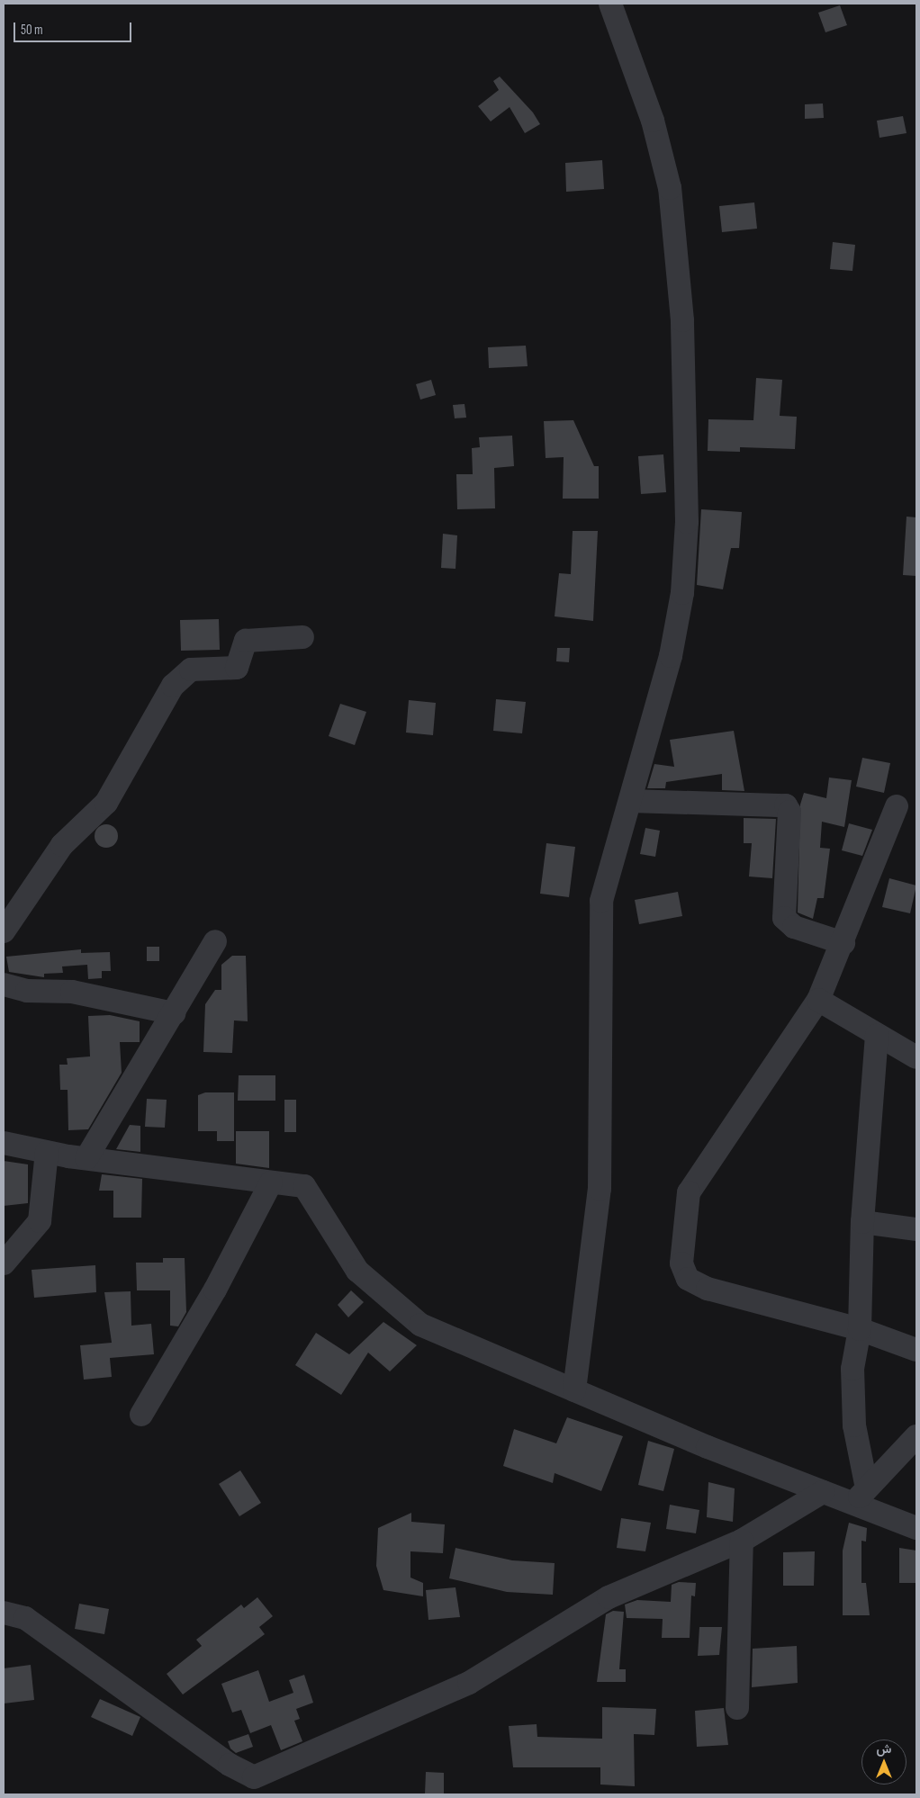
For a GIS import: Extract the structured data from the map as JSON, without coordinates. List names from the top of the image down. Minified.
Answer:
{"scale_bar":"50 m","north":"top"}
